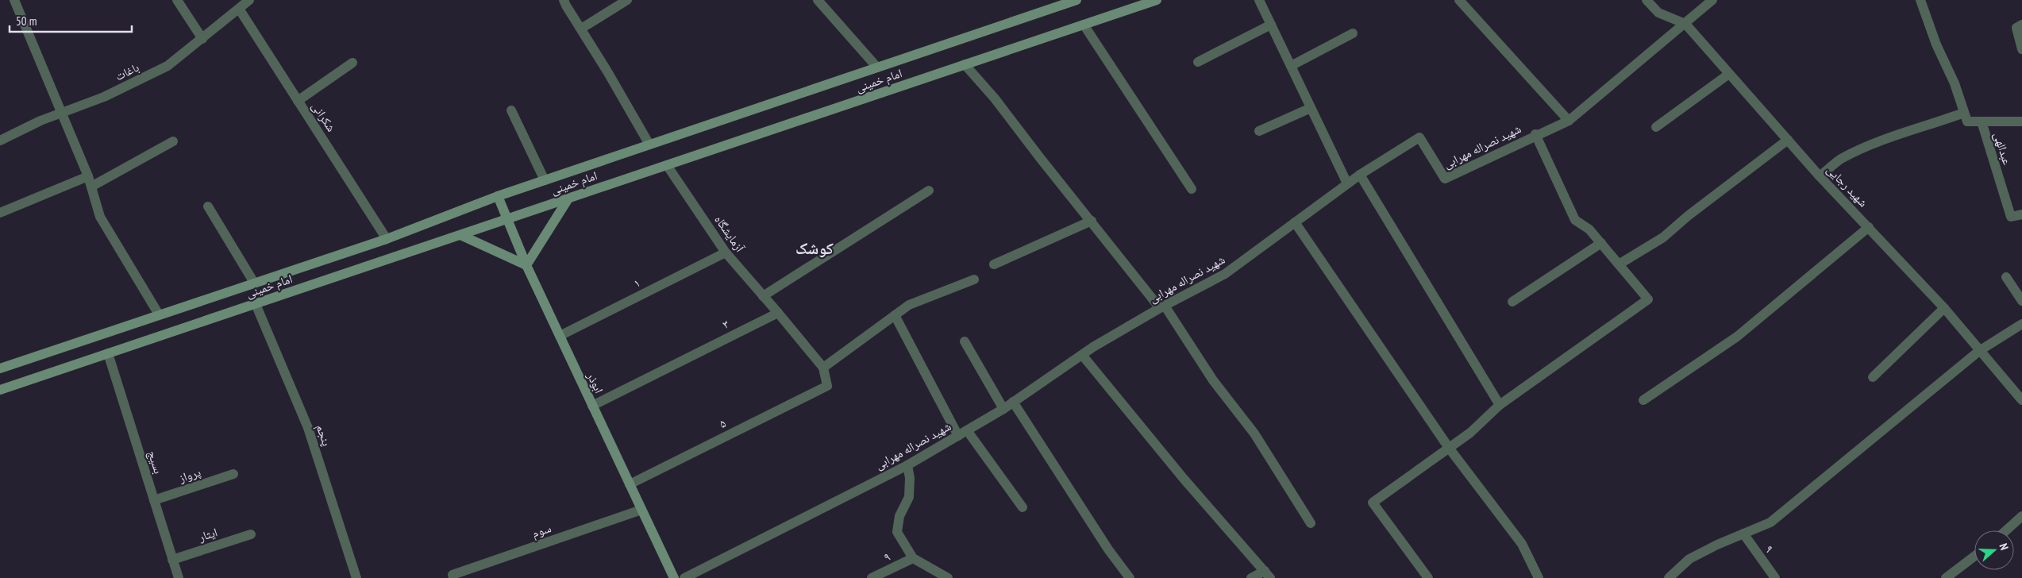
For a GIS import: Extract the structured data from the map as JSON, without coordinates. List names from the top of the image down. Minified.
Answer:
{"streets":{"main road":["امام خمینی","ابوذر"],"street":["باغات","شکرانی","شهید نصراله مهرابی","عبدالهی","شهید رجایی","آزمایشگاه","۱","۳","۵","پنجم","بسیج","پرواز","سوم","ایثار","۹"]},"crossings":[["باغات","شکرانی"],["امام خمینی","شکرانی"],["امام خمینی","آزمایشگاه"],["امام خمینی","ابوذر"],["امام خمینی","پنجم"],["امام خمینی","بسیج"],["شهید نصراله مهرابی","شهید رجایی"],["آزمایشگاه","۱"],["آزمایشگاه","۳"],["۱","ابوذر"],["۳","ابوذر"],["ابوذر","۵"],["ابوذر","سوم"],["بسیج","پرواز"],["بسیج","ایثار"]],"districts":["کوشک"],"scale_bar":"50 m","north":"right"}
